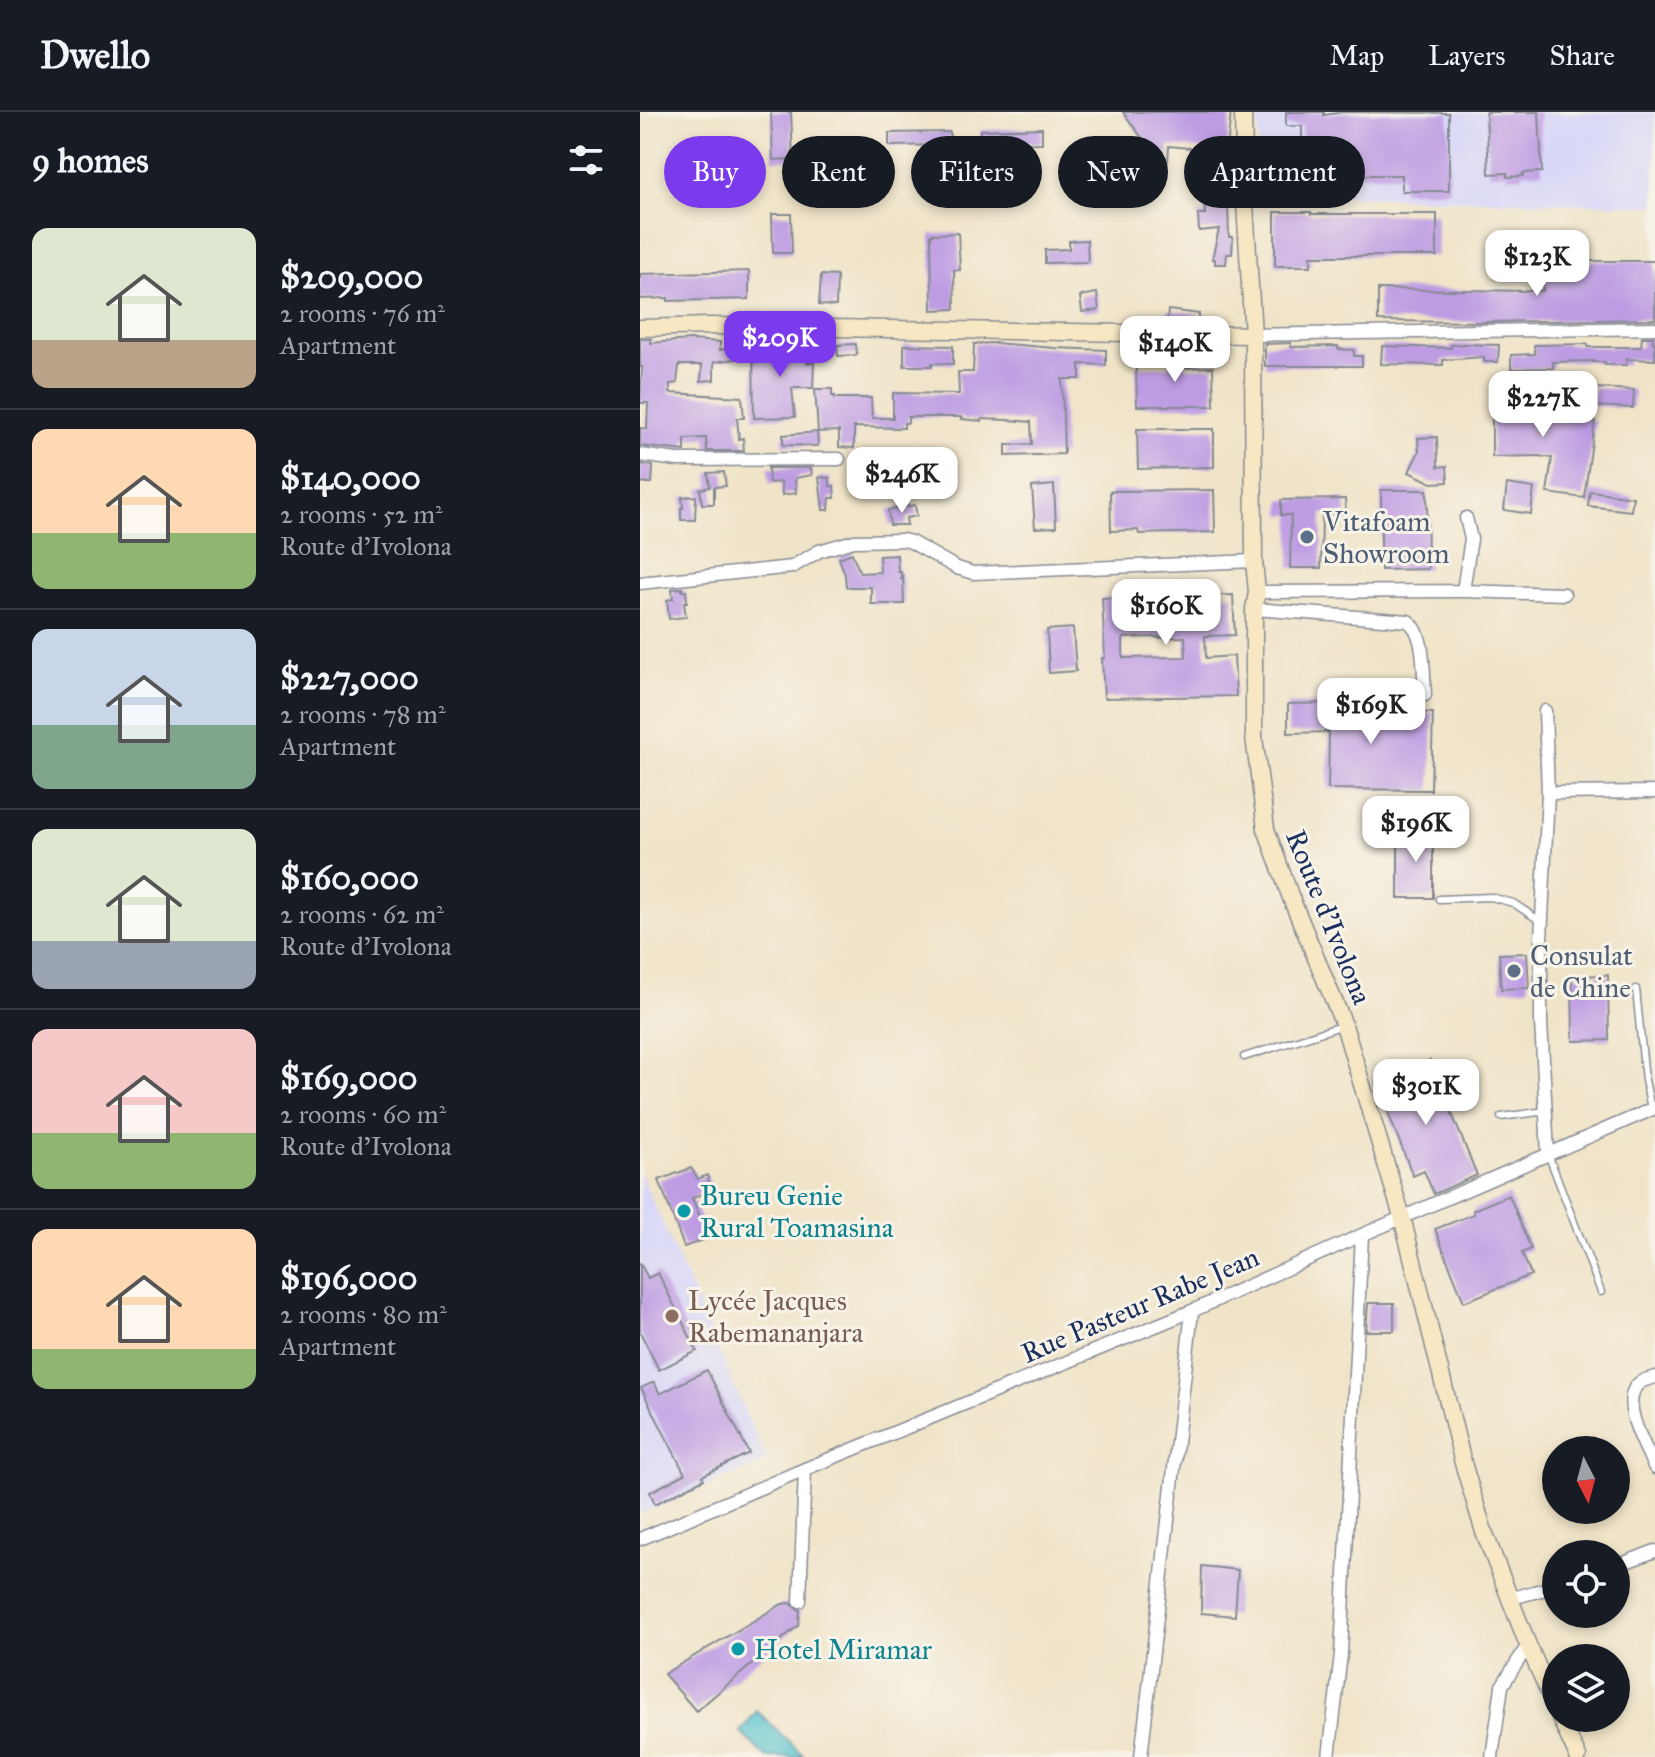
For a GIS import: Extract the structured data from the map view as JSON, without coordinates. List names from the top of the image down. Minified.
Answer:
{"streets":{"main road":["Route d'Ivolona"],"street":["Rue Pasteur Rabe Jean"]},"crossings":[["Route d'Ivolona","Rue Pasteur Rabe Jean"]],"places":["Vitafoam Showroom","Consulat de Chine","Bureu Genie Rural Toamasina","Lycée Jacques Rabemananjara","Hotel Miramar"],"north":"bottom","page":{"header":"Dwello","nav":["Map","Layers","Share"],"heading":"9 homes","chip":["Buy","Rent","Filters","New","Apartment"],"list":[{"name":"$209,000","note":"2 rooms · 76 m² · Apartment"},{"name":"$140,000","note":"2 rooms · 52 m² · Route d'Ivolona"},{"name":"$227,000","note":"2 rooms · 78 m² · Apartment"},{"name":"$160,000","note":"2 rooms · 62 m² · Route d'Ivolona"},{"name":"$169,000","note":"2 rooms · 60 m² · Route d'Ivolona"},{"name":"$196,000","note":"2 rooms · 80 m² · Apartment"}],"price":["$123K","$209K","$140K","$227K","$246K","$160K","$169K","$196K","$301K"]}}
